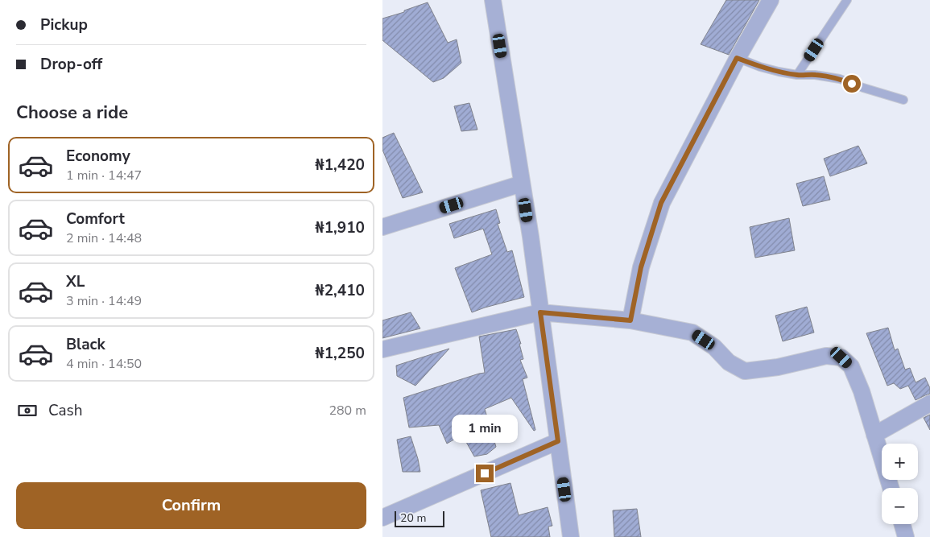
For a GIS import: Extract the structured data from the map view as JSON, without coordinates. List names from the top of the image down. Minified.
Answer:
{"scale_bar":"20 m","page":{"banner":["Pickup","Drop-off"],"heading":"Choose a ride","list":[{"name":"Economy","note":"1 min · 14:47","value":"₦1,420"},{"name":"Comfort","note":"2 min · 14:48","value":"₦1,910"},{"name":"XL","note":"3 min · 14:49","value":"₦2,410"},{"name":"Black","note":"4 min · 14:50","value":"₦1,250"}],"pay":["Cash","280 m"],"bubble":"1 min","map_buttons":["+","−"],"buttons":"Confirm","scale":"20 m"}}
